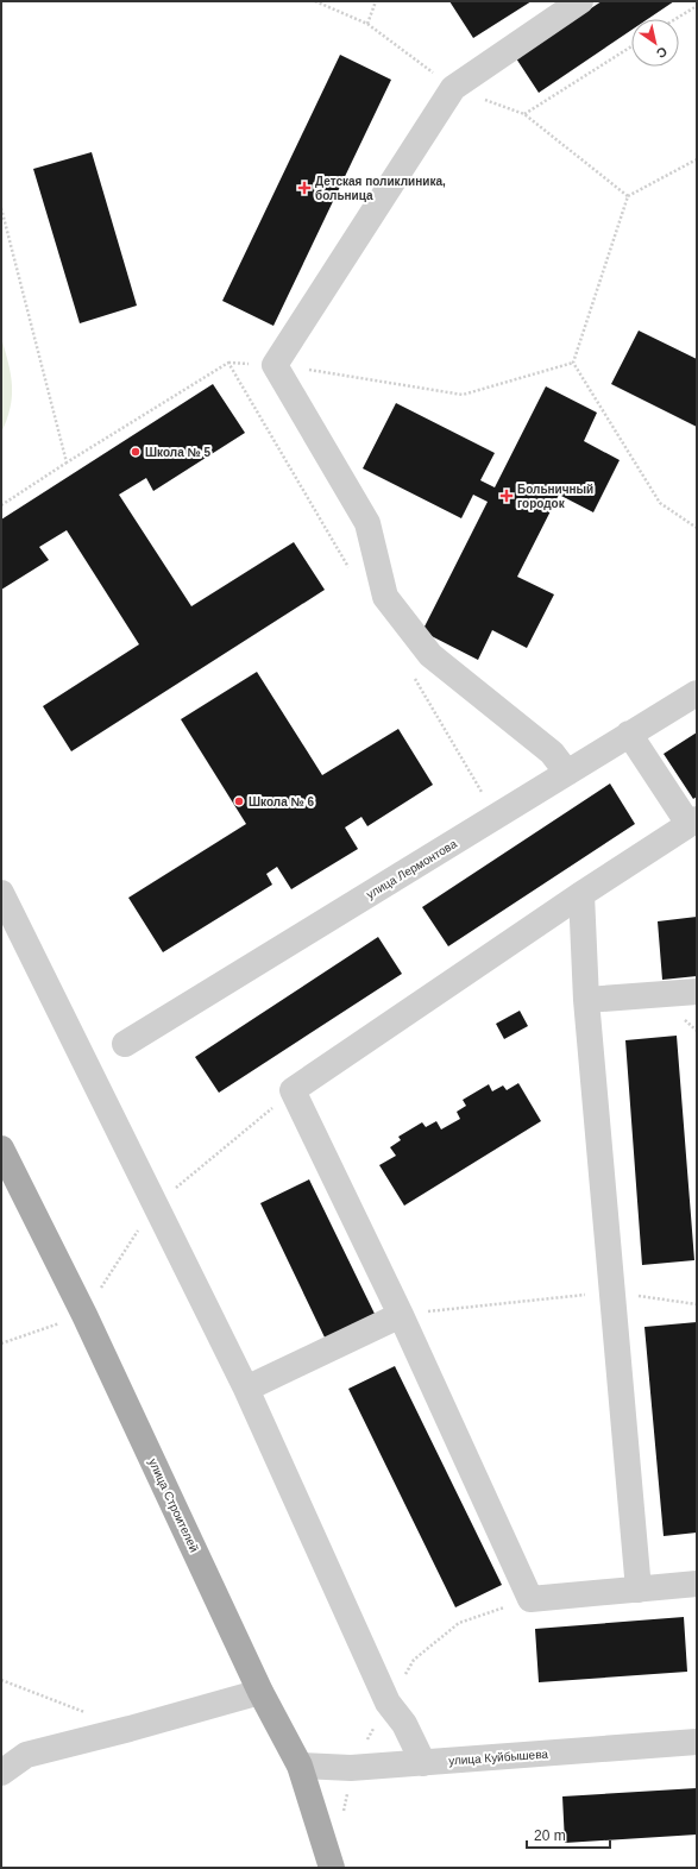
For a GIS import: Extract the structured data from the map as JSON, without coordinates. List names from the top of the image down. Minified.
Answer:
{"streets":{"main road":["улица Строителей"],"street":["улица Лермонтова","улица Куйбышева"]},"crossings":[["улица Строителей","улица Куйбышева"]],"places":{"health":["Детская поликлиника, больница","Больничный городок"],"other":["Школа № 5","Школа № 6"]},"scale_bar":"20 m","north":"bottom right"}
